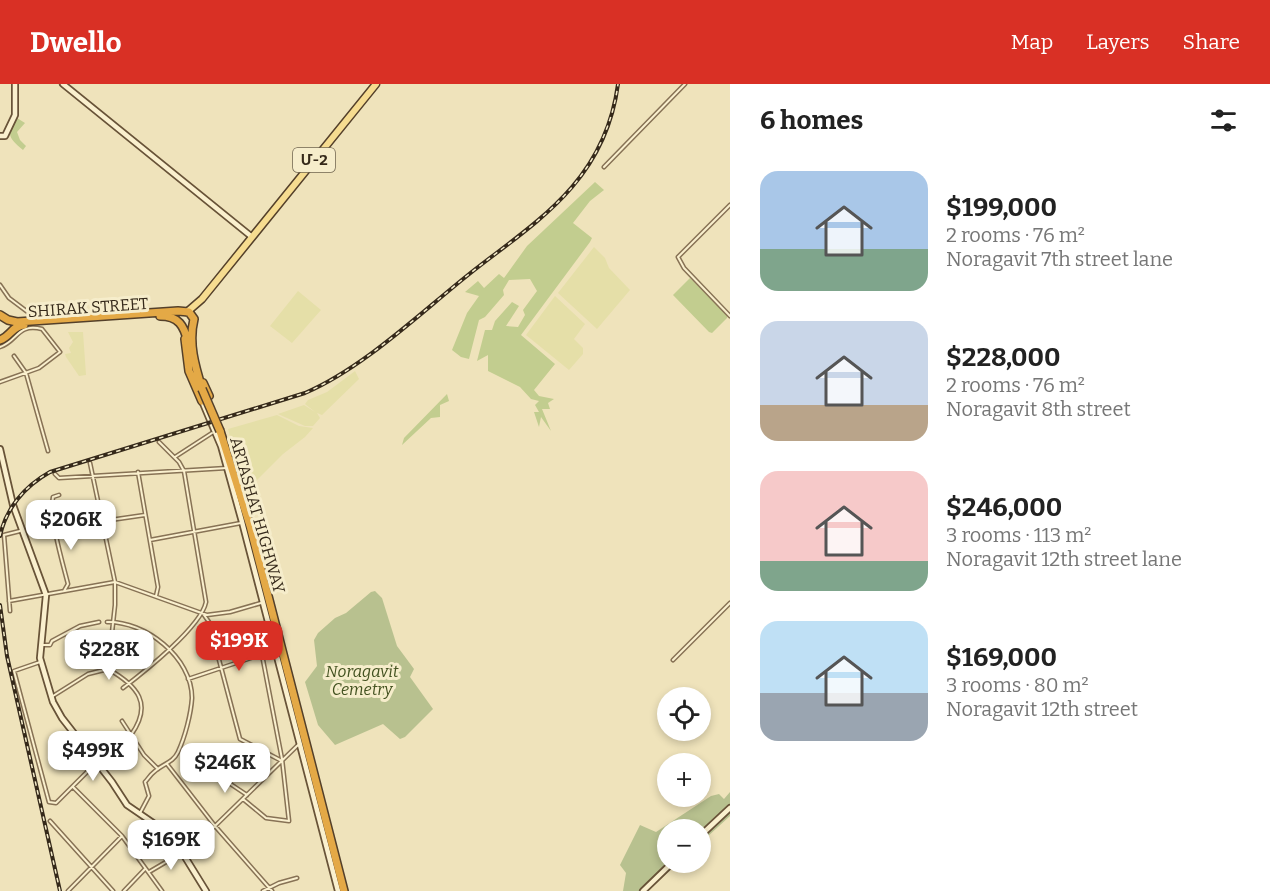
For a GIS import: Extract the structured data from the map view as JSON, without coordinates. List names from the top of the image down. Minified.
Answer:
{"streets":{"highway":["Մ-2","SHIRAK STREET","ARTASHAT HIGHWAY"]},"crossings":[["SHIRAK STREET","ARTASHAT HIGHWAY"]],"parks":["Noragavit Cemetry"],"page":{"header":"Dwello","nav":["Map","Layers","Share"],"heading":"6 homes","list":[{"name":"$199,000","note":"2 rooms · 76 m² · Noragavit 7th street lane"},{"name":"$228,000","note":"2 rooms · 76 m² · Noragavit 8th street"},{"name":"$246,000","note":"3 rooms · 113 m² · Noragavit 12th street lane"},{"name":"$169,000","note":"3 rooms · 80 m² · Noragavit 12th street"}],"price":["$206K","$199K","$228K","$499K","$246K","$169K"],"map_buttons":["+","−"]}}
